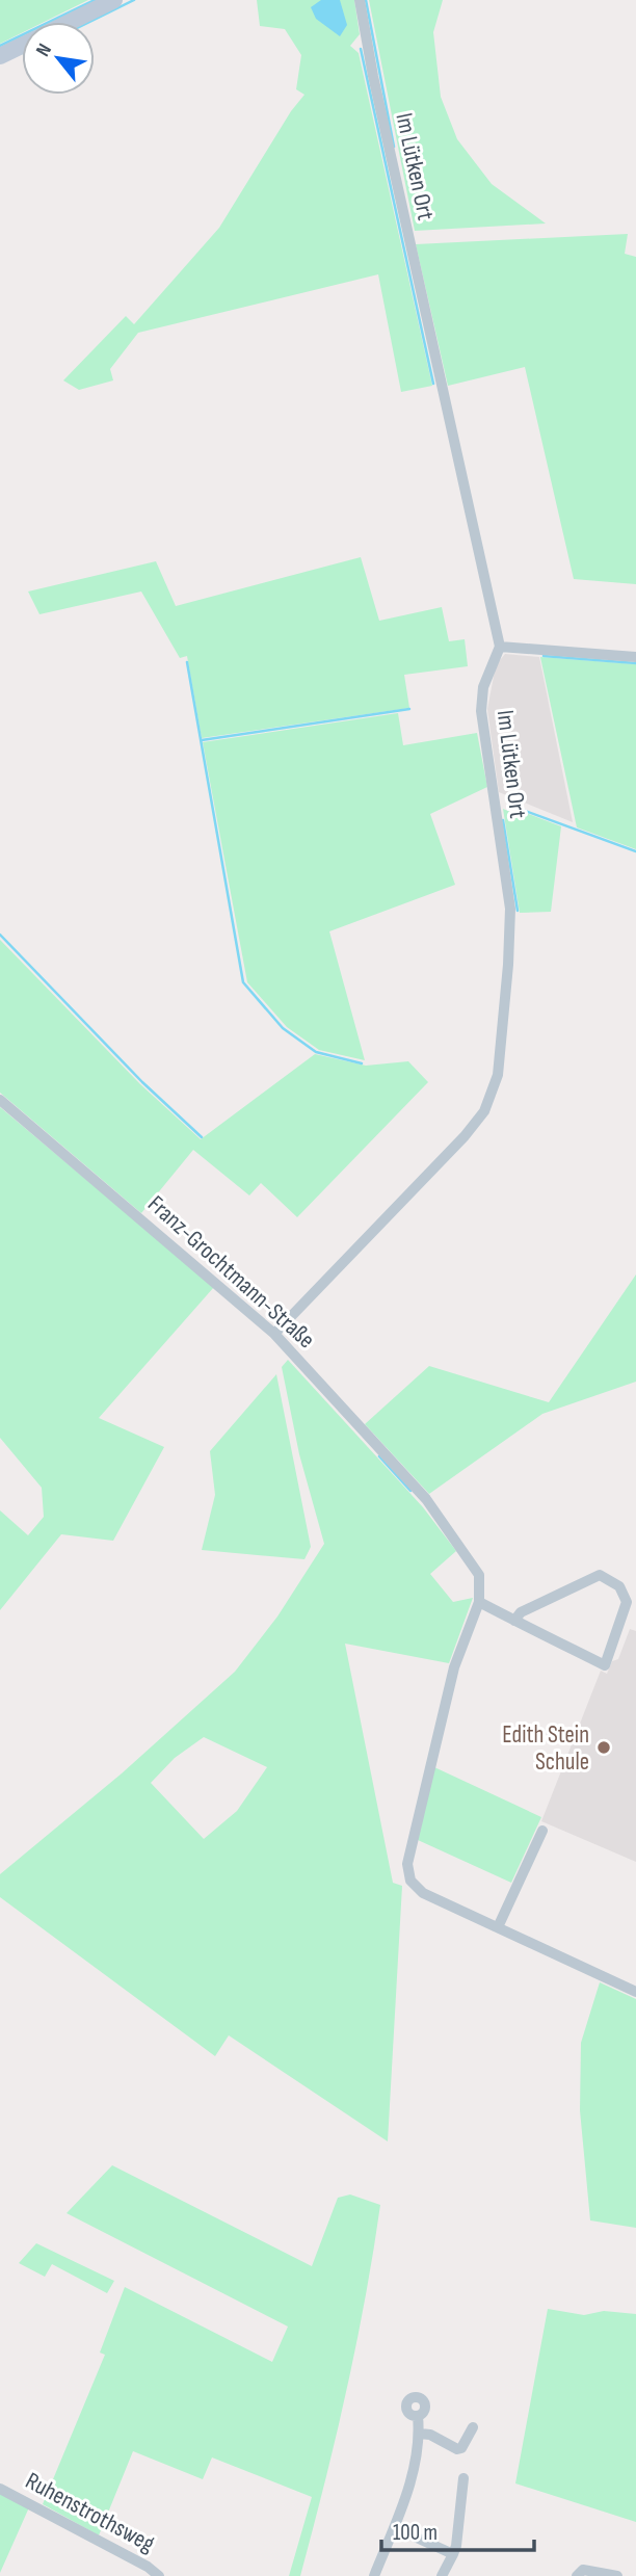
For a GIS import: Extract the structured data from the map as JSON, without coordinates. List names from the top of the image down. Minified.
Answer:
{"streets":{"street":["Im Lütken Ort","Franz-Grochtmann-Straße","Ruhenstrothsweg"]},"crossings":[["Im Lütken Ort","Franz-Grochtmann-Straße"]],"places":["Edith Stein Schule"],"scale_bar":"100 m","north":"top left"}
